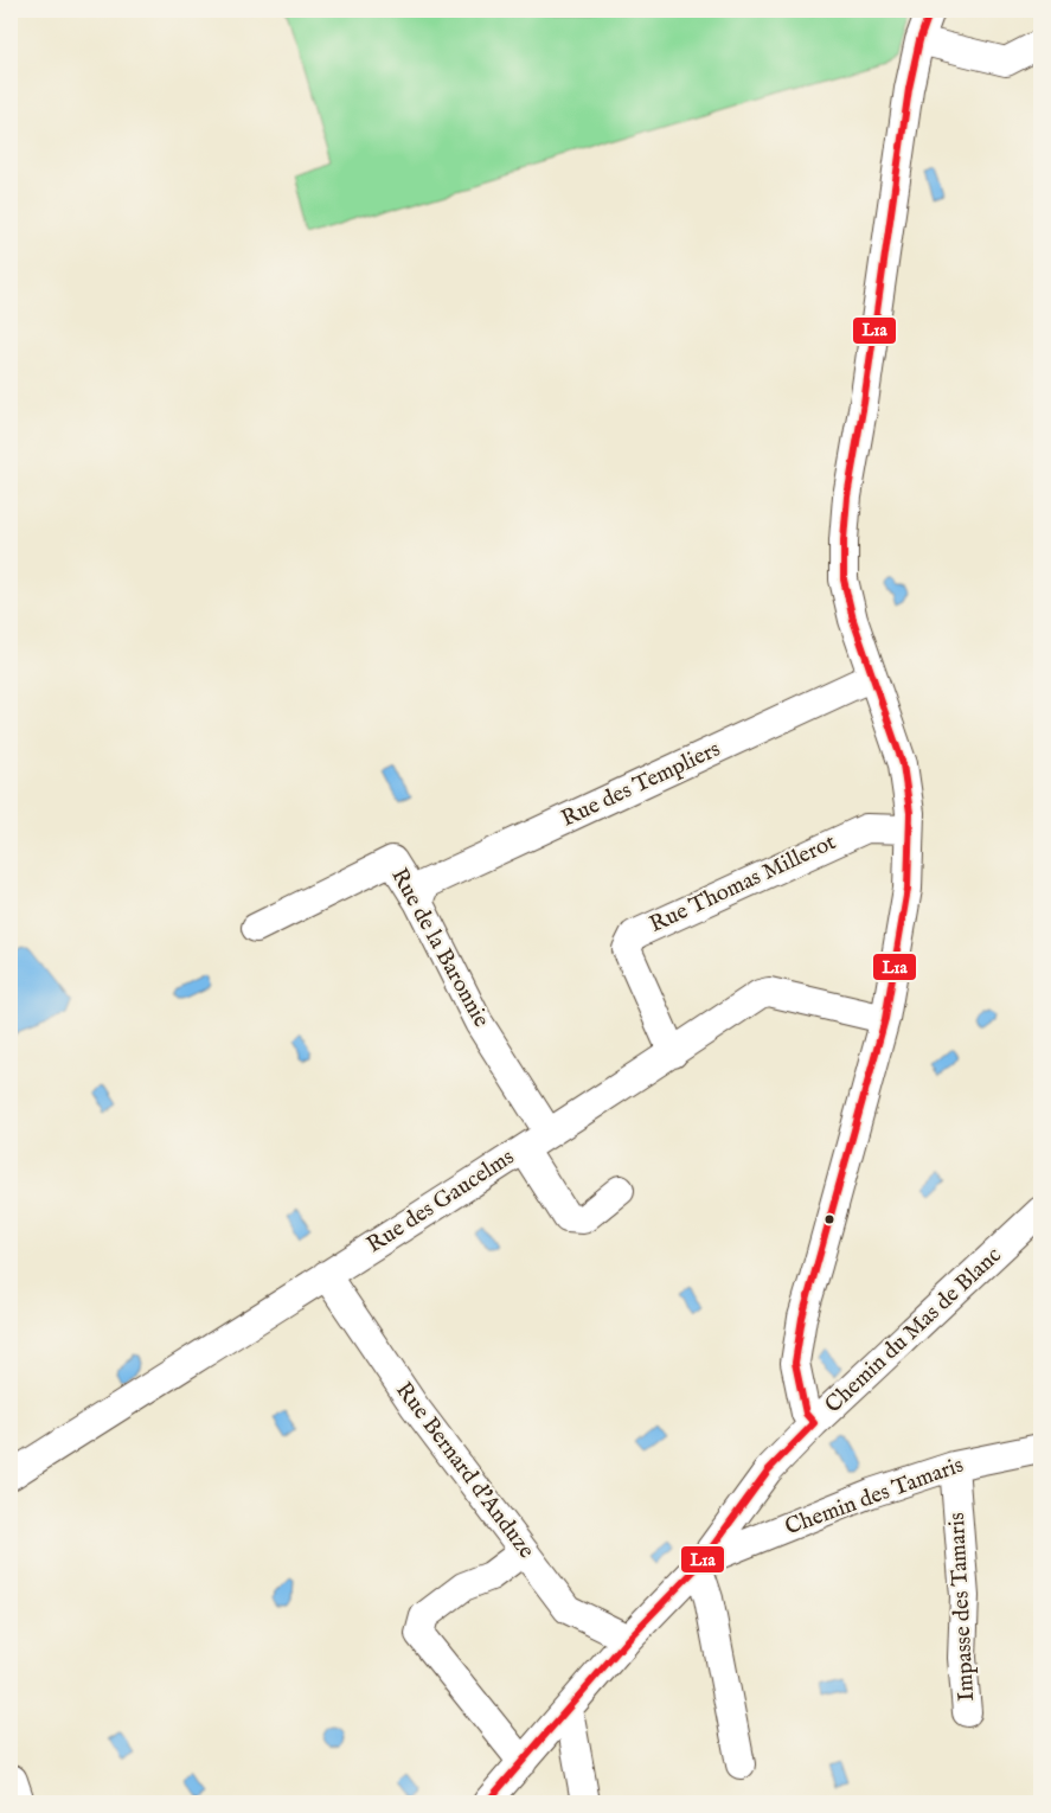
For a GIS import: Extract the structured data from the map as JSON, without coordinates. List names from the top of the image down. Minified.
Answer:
{"streets":{"street":["Rue des Templiers","Rue Thomas Millerot","Rue de la Baronnie","Rue des Gaucelms","Chemin du Mas de Blanc","Rue Bernard d'Anduze","Chemin des Tamaris","Impasse des Tamaris"]},"crossings":[["Rue des Templiers","Rue de la Baronnie"],["Rue Thomas Millerot","Rue des Gaucelms"],["Rue de la Baronnie","Rue des Gaucelms"],["Rue des Gaucelms","Rue Bernard d'Anduze"],["Chemin du Mas de Blanc","Rue Bernard d'Anduze"],["Chemin du Mas de Blanc","Chemin des Tamaris"],["Chemin des Tamaris","Impasse des Tamaris"]],"lines":["transit line L1a"]}
